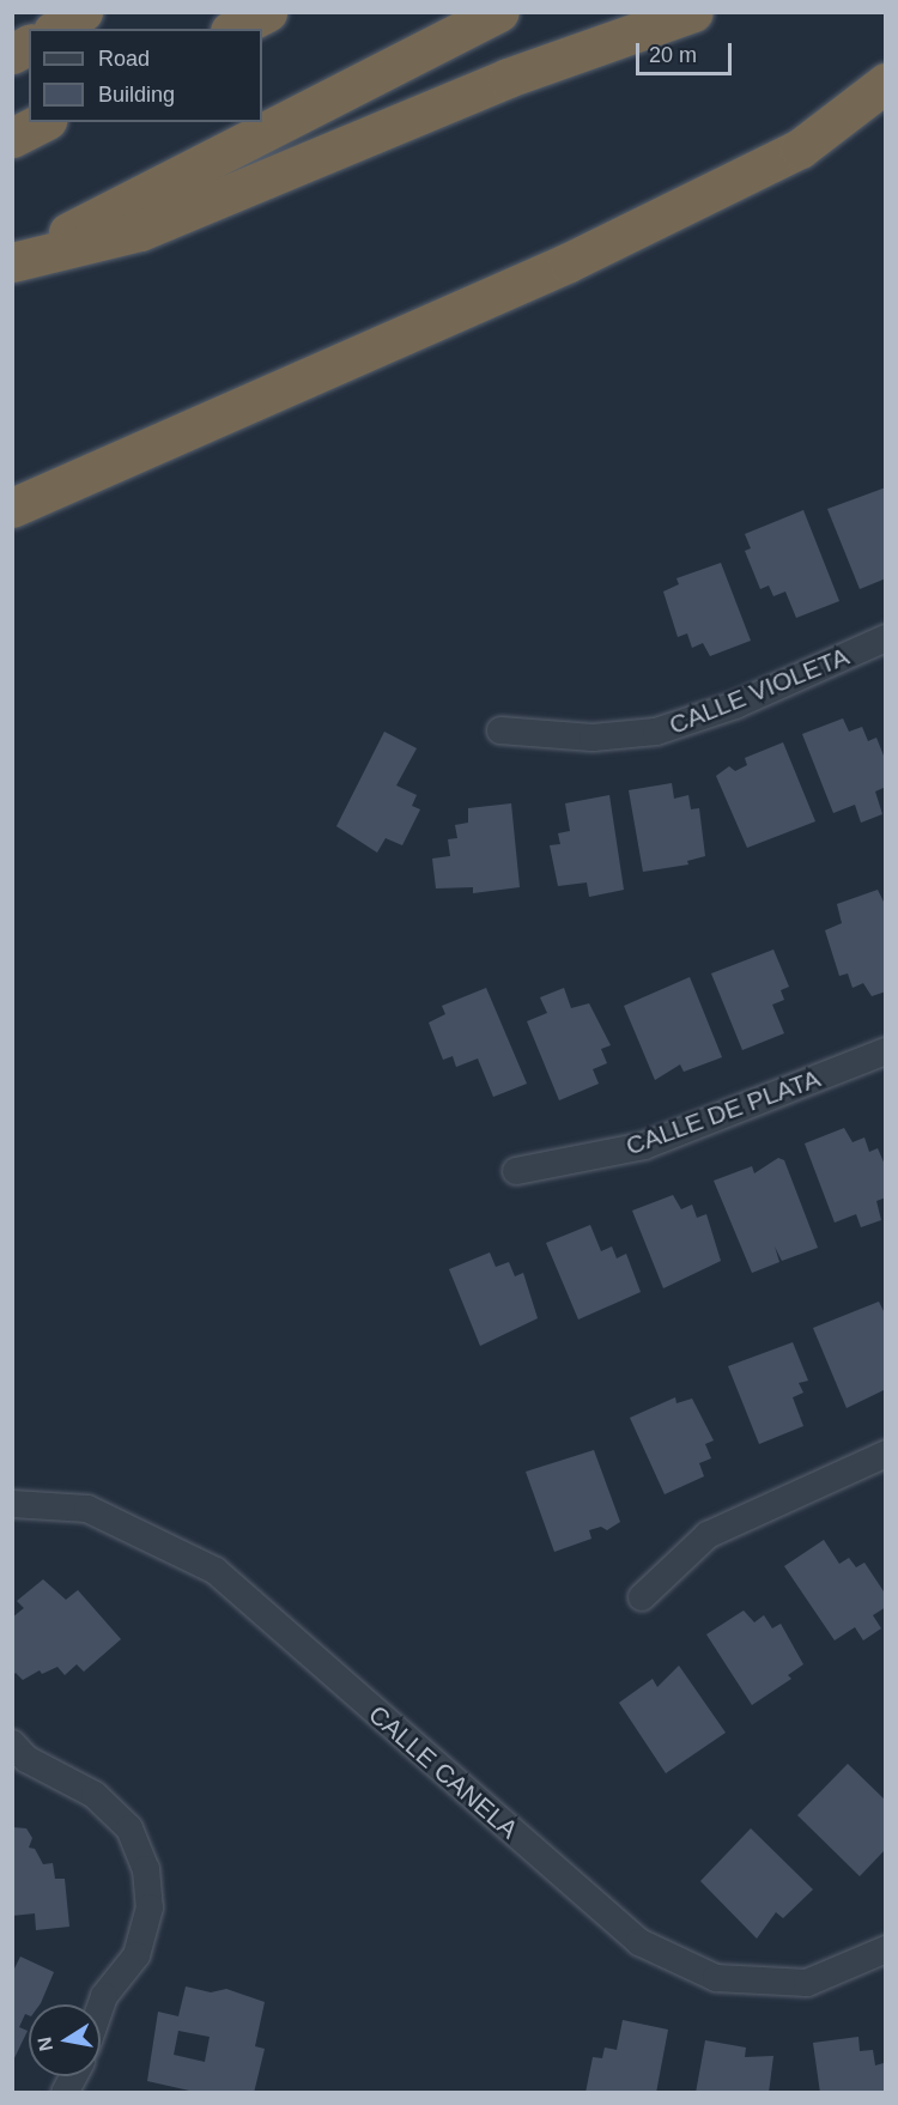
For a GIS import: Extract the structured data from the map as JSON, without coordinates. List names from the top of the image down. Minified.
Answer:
{"streets":{"street":["CALLE VIOLETA","CALLE DE PLATA","CALLE CANELA"]},"legend":["Road","Building"],"scale_bar":"20 m","north":"left"}
